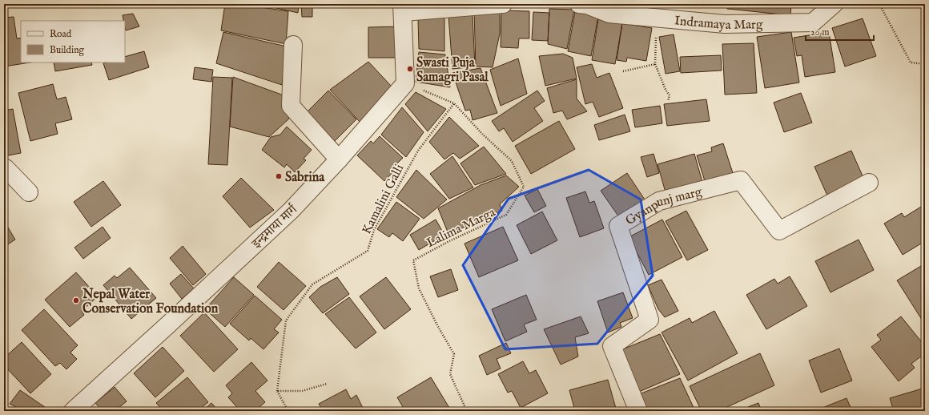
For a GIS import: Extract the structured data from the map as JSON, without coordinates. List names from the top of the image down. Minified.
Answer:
{"streets":{"street":["Indramaya Marg","Gyanpunj marg","इन्द्रमाया मार्ग"],"path":["Kamalini Galli","Lalima Marga"]},"crossings":[["Kamalini Galli","Lalima Marga"],["इन्द्रमाया मार्ग","Lalima Marga"]],"places":["Swasti Puja Samagri Pasal","Sabrina","Nepal Water Conservation Foundation"],"legend":["Road","Building"],"scale_bar":"20 m"}
